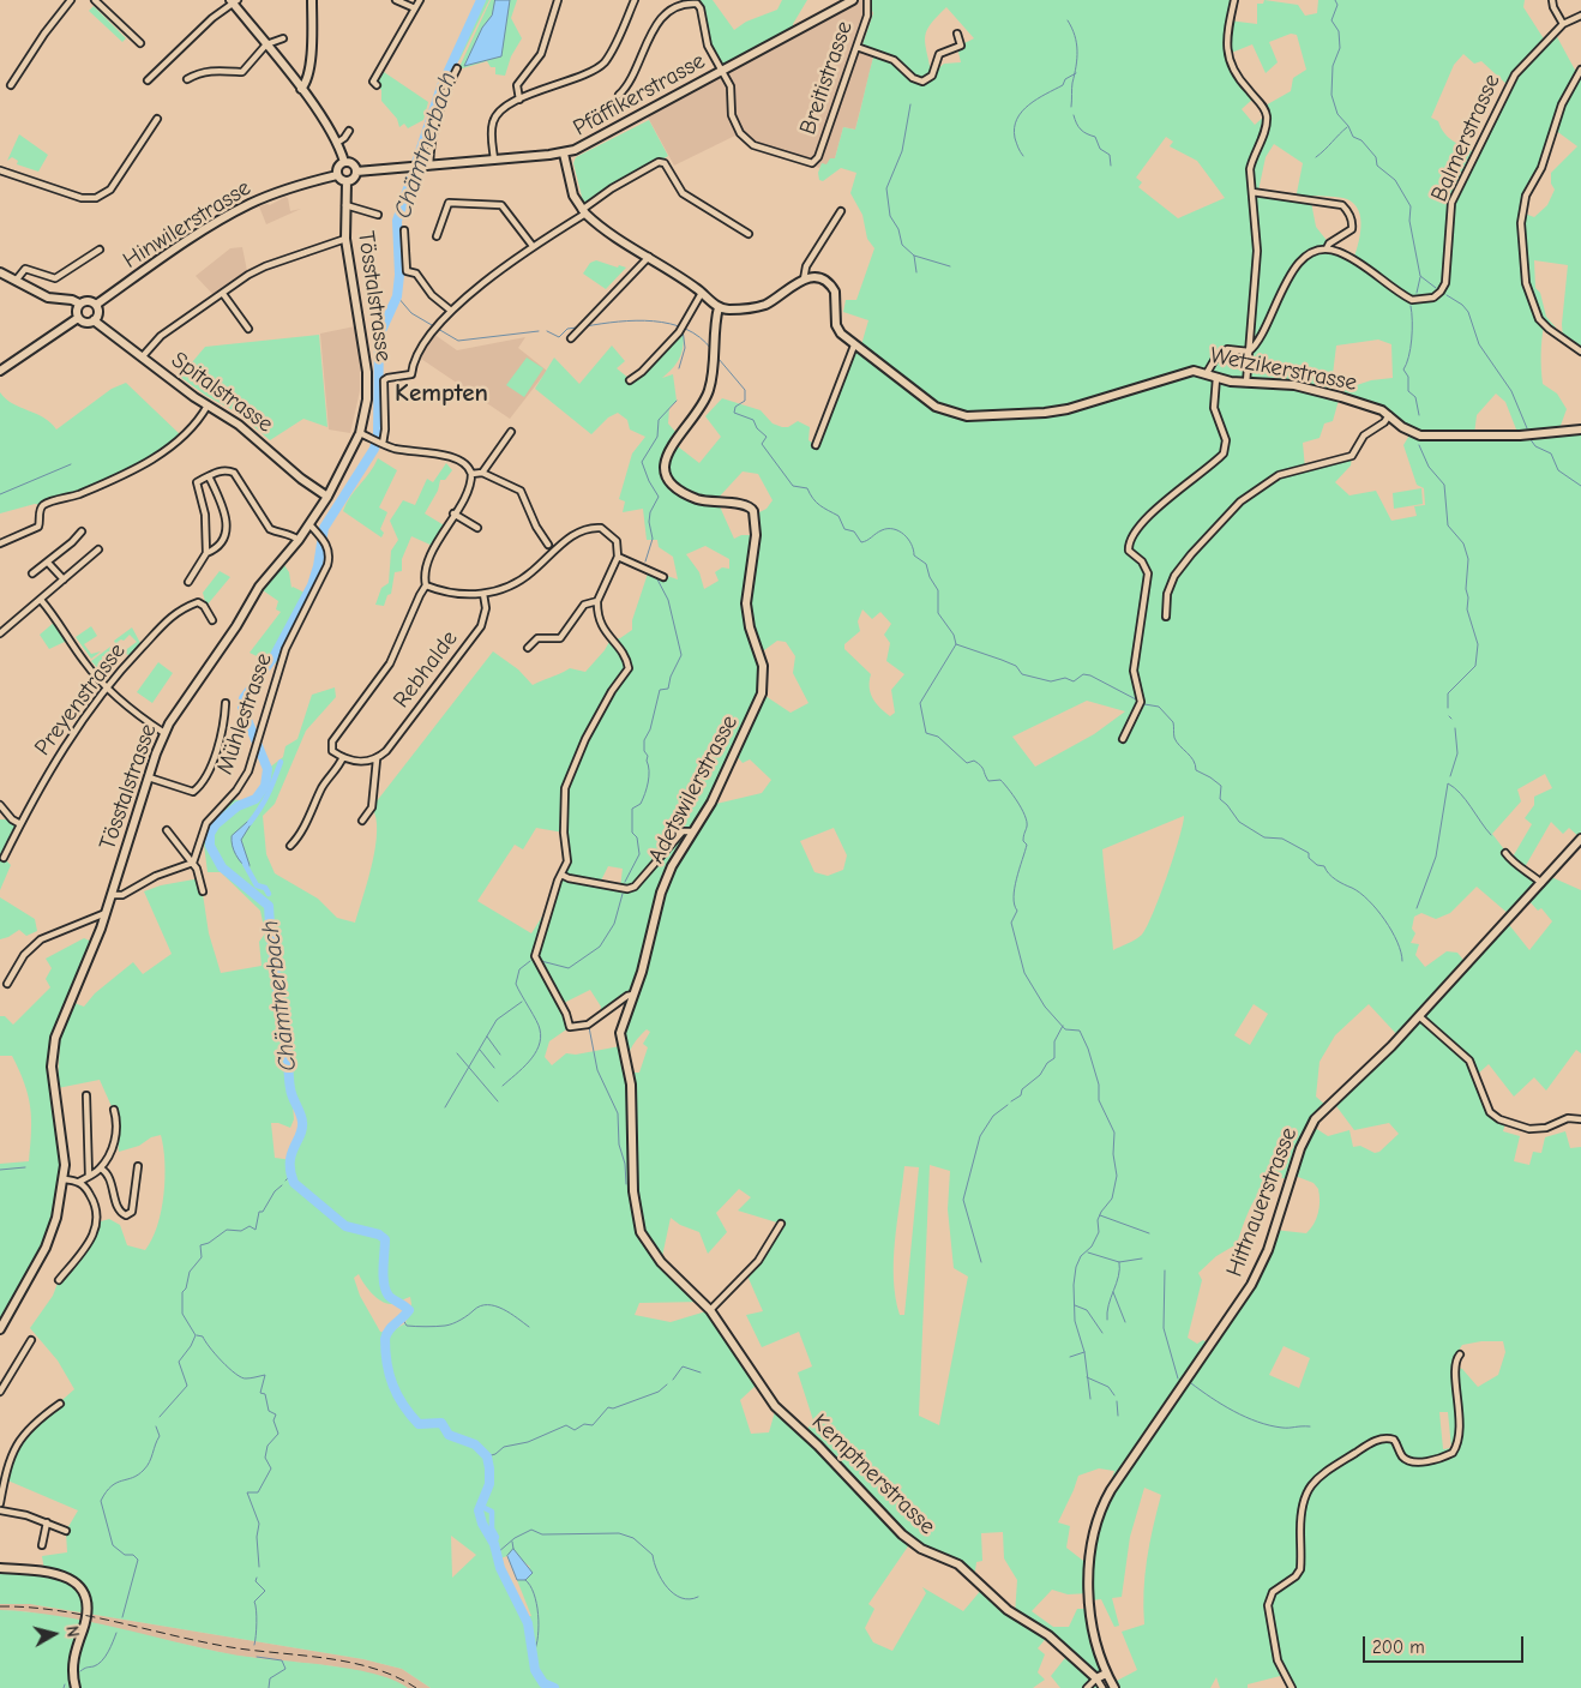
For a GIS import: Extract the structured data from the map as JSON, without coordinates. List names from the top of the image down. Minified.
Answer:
{"streets":{"street":["Breitistrasse","Pfäffikerstrasse","Balmerstrasse","Hinwilerstrasse","Tösstalstrasse","Wetzikerstrasse","Spitalstrasse","Rebhalde","Preyenstrasse","Mühlestrasse","Adetswilerstrasse","Hittnauerstrasse","Kemptnerstrasse"]},"crossings":[["Breitistrasse","Pfäffikerstrasse"],["Pfäffikerstrasse","Hinwilerstrasse"],["Pfäffikerstrasse","Tösstalstrasse"],["Hinwilerstrasse","Tösstalstrasse"],["Hinwilerstrasse","Spitalstrasse"],["Tösstalstrasse","Spitalstrasse"],["Tösstalstrasse","Mühlestrasse"],["Adetswilerstrasse","Kemptnerstrasse"]],"districts":["Kempten"],"water":["Chämtnerbach"],"scale_bar":"200 m","north":"right"}
